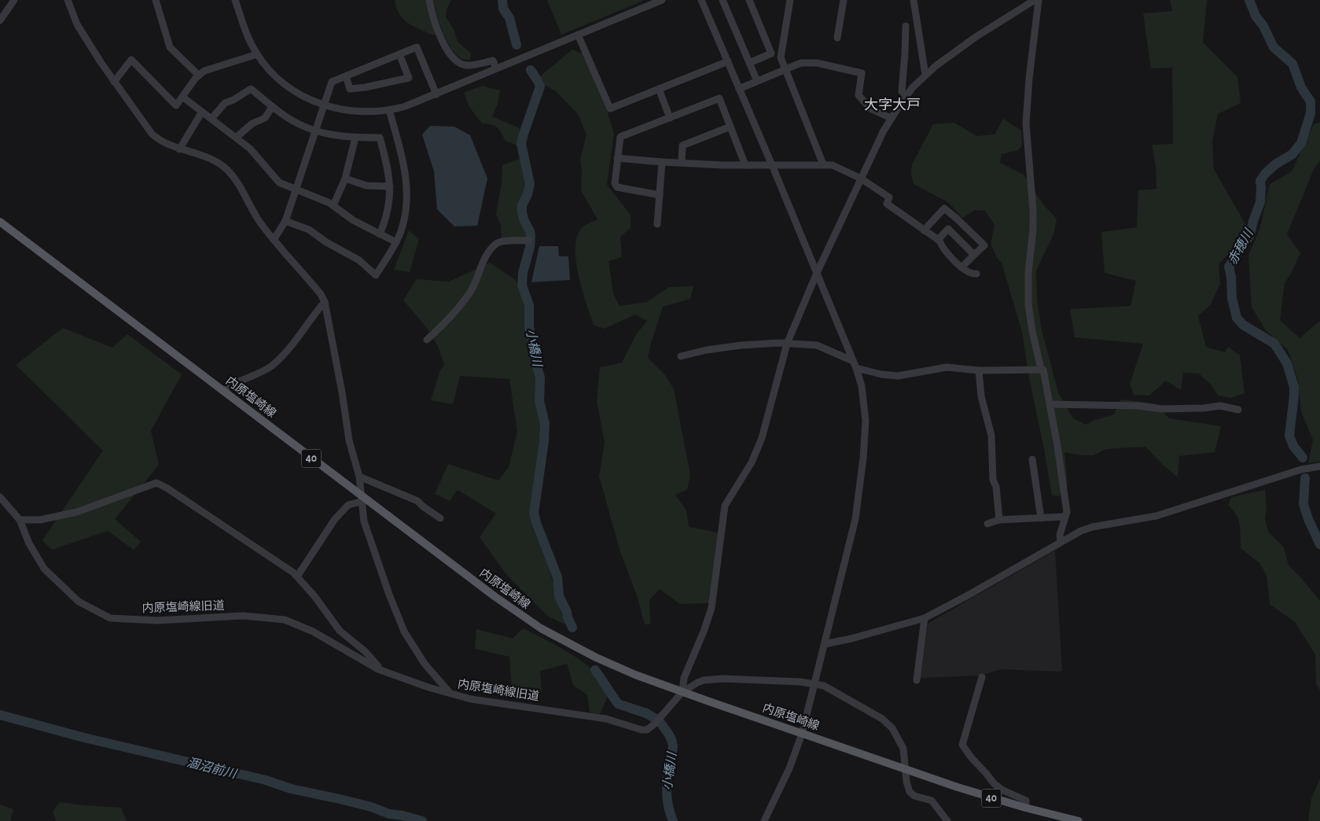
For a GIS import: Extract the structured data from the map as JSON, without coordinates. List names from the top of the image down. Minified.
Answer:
{"streets":{"main road":["内原塩崎線","40"],"street":["内原塩崎線旧道"]},"crossings":[["内原塩崎線","内原塩崎線旧道"]],"districts":["大字大戸"],"water":["赤穂川","小橋川","涸沼前川"]}
